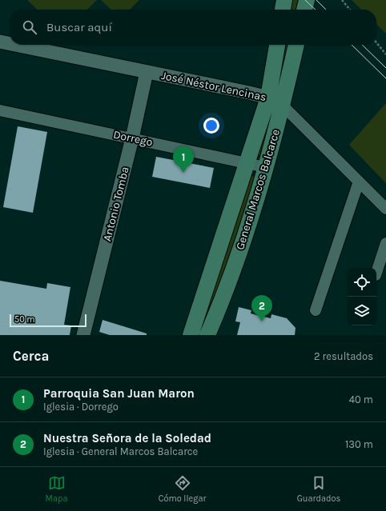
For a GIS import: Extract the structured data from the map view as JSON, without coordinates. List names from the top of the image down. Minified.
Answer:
{"streets":{"main road":["General Marcos Balcarce"],"street":["José Néstor Lencinas","Dorrego","Antonio Tomba"]},"crossings":[["José Néstor Lencinas","General Marcos Balcarce"],["José Néstor Lencinas","Antonio Tomba"],["Dorrego","General Marcos Balcarce"],["Dorrego","Antonio Tomba"]],"scale_bar":"50 m","page":{"search":"Buscar aquí","pins":["1","2"],"scale":"50 m","heading":["Cerca","2 resultados"],"list":[{"mark":"1","name":"Parroquia San Juan Maron","note":"Iglesia · Dorrego","value":"40 m"},{"mark":"2","name":"Nuestra Señora de la Soledad","note":"Iglesia · General Marcos Balcarce","value":"130 m"}],"nav":["Mapa","Cómo llegar","Guardados"]}}
